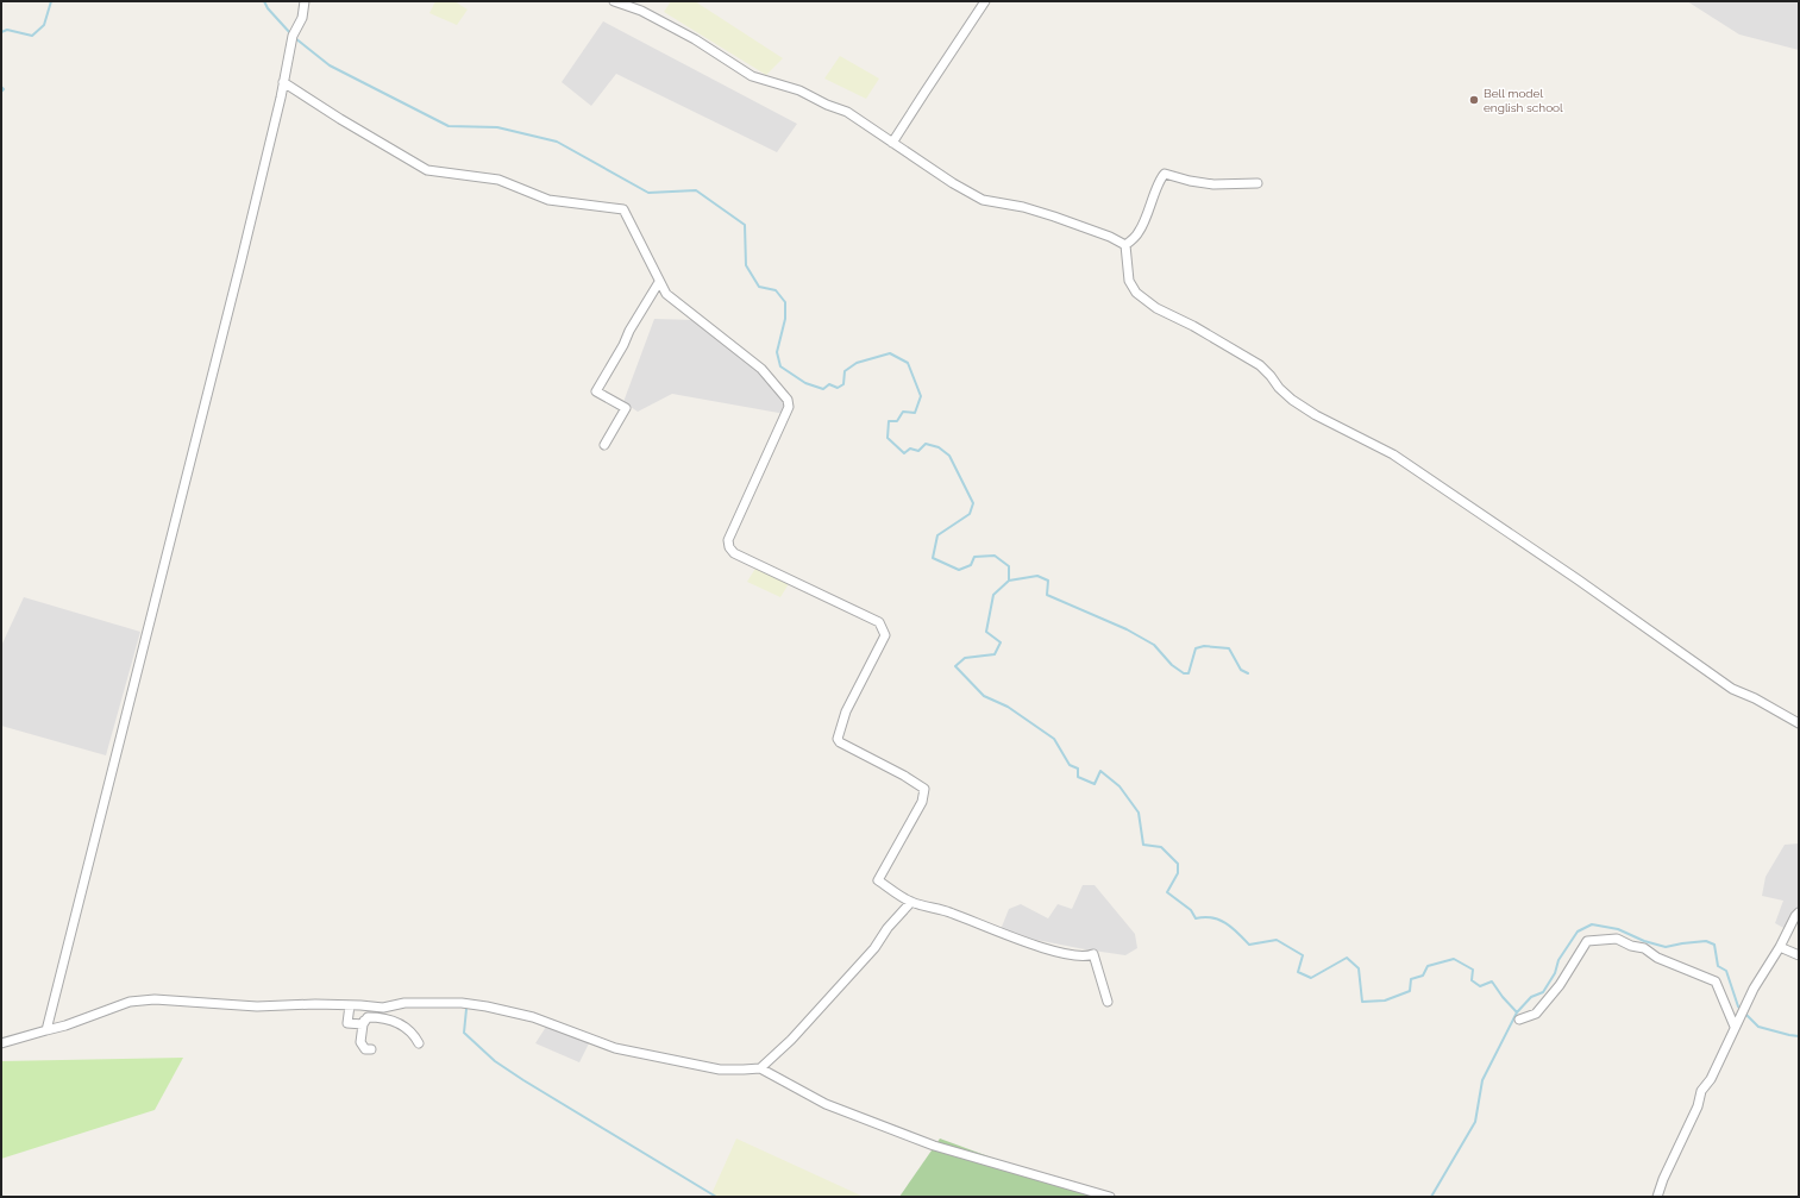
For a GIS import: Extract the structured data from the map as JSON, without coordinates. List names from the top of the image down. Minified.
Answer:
{"places":["Bell model english school"]}
